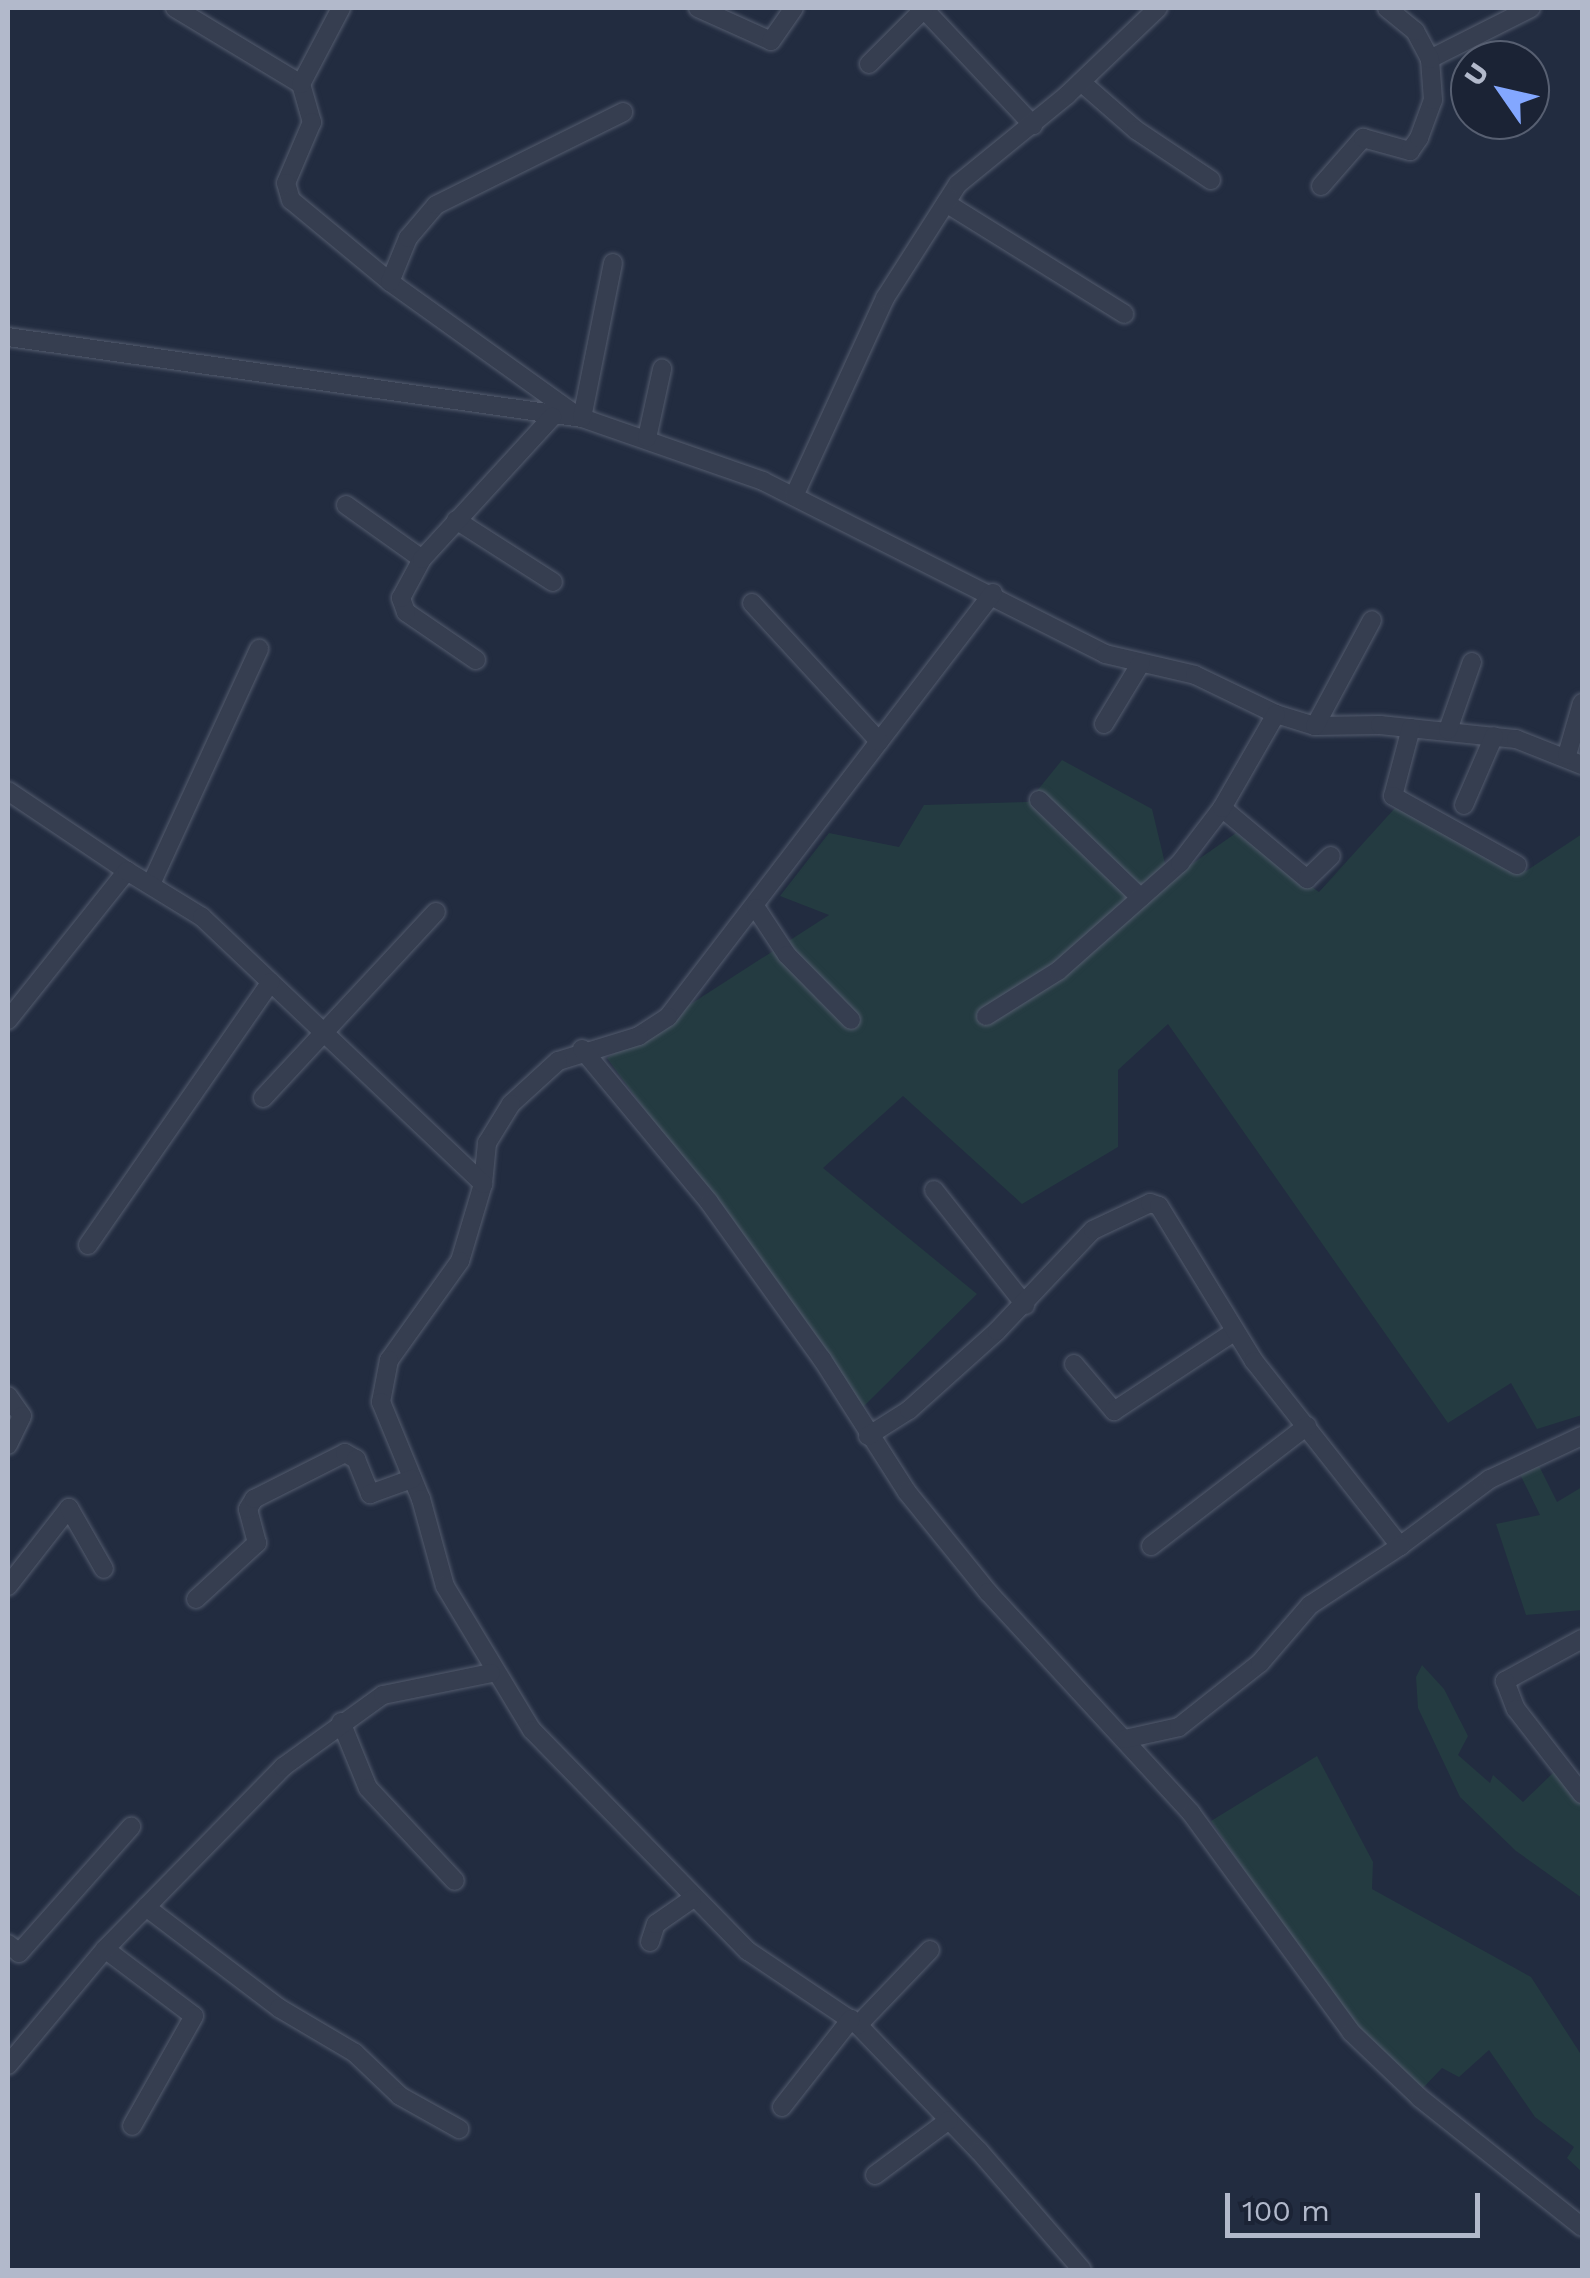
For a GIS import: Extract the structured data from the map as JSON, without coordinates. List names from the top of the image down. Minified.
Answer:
{"scale_bar":"100 m","north":"top left"}
